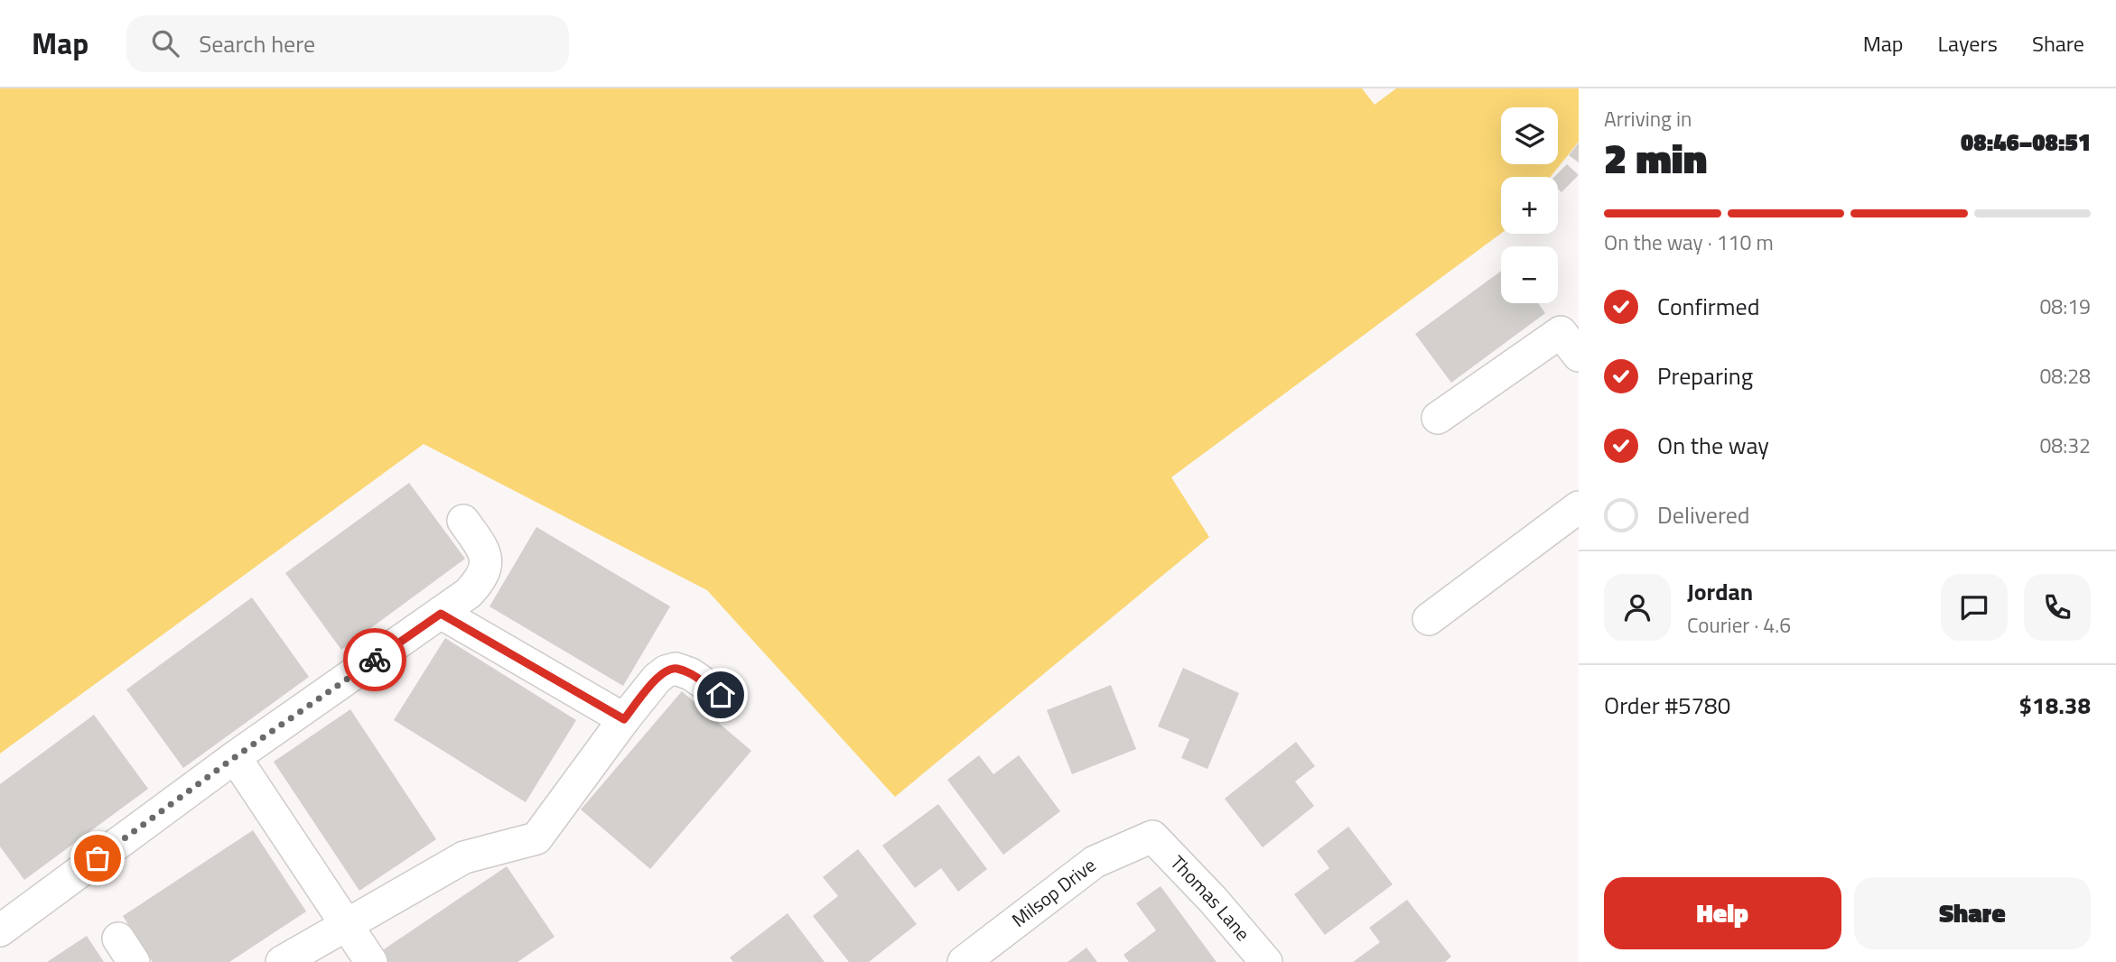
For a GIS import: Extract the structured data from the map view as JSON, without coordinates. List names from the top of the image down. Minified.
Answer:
{"streets":{"street":["Milsop Drive","Thomas Lane"]},"crossings":[["Milsop Drive","Thomas Lane"]],"page":{"header":"Map","search":"Search here","nav":["Map","Layers","Share"],"heading":["2 min","Arriving in","08:46–08:51"],"panel":["Jordan","Courier · 4.6","Order #5780","$18.38"],"map_buttons":["+","−"],"bar":"On the way · 110 m","list":[["Confirmed","08:19"],["Preparing","08:28"],["On the way","08:32"],"Delivered"],"buttons":["Help","Share"]}}
